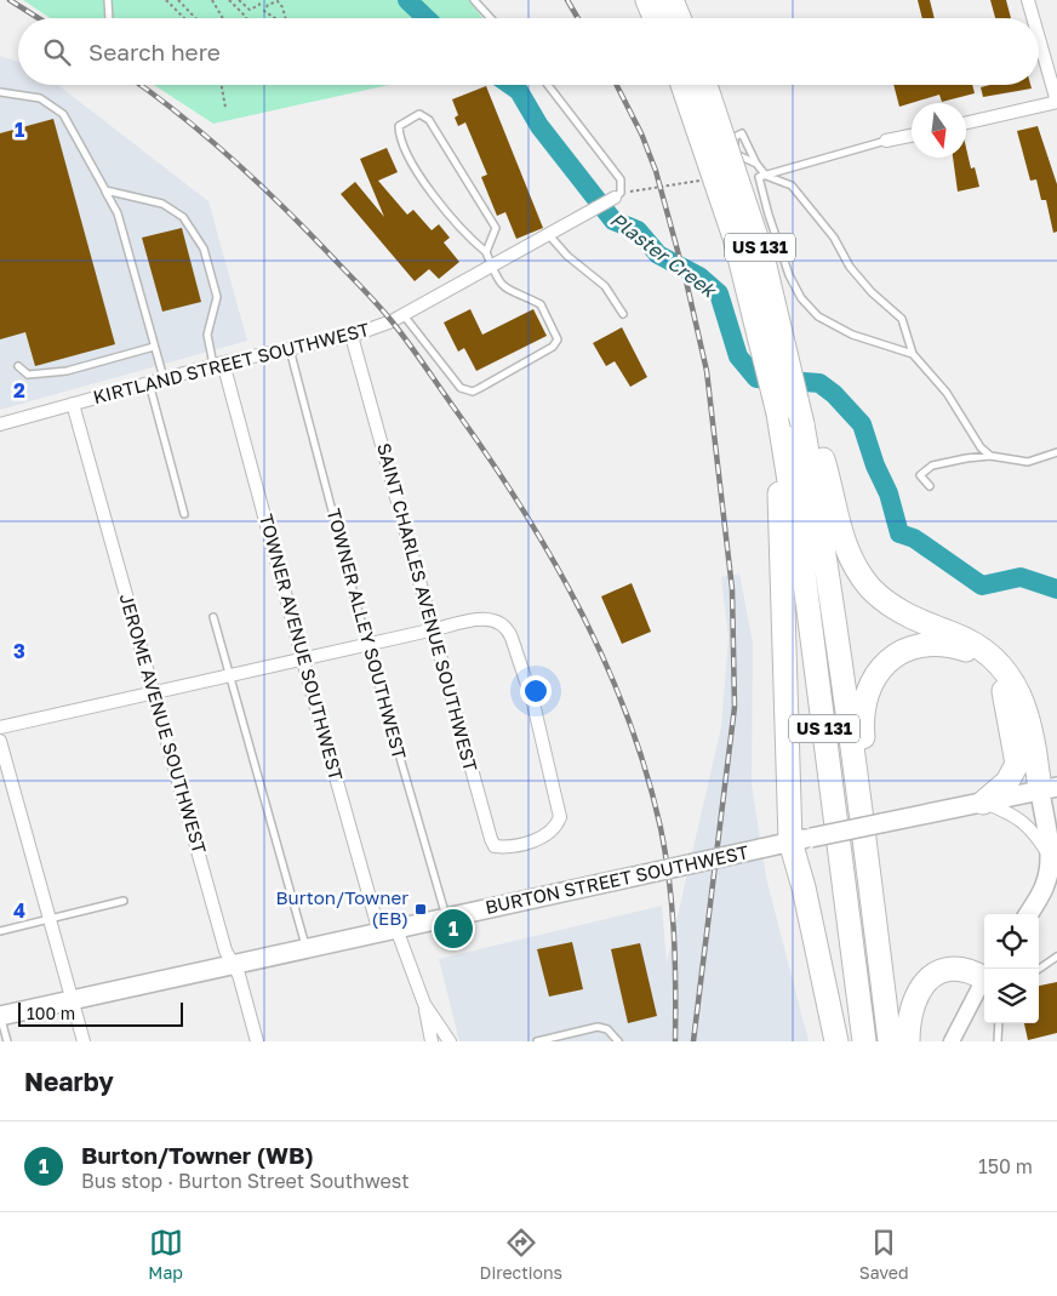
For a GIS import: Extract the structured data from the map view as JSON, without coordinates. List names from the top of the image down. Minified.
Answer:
{"streets":{"highway":["US 131"],"main road":["BURTON STREET SOUTHWEST"],"street":["KIRTLAND STREET SOUTHWEST","SAINT CHARLES AVENUE SOUTHWEST","TOWNER AVENUE SOUTHWEST","JEROME AVENUE SOUTHWEST"],"lane":["TOWNER ALLEY SOUTHWEST"]},"crossings":[["KIRTLAND STREET SOUTHWEST","SAINT CHARLES AVENUE SOUTHWEST"],["KIRTLAND STREET SOUTHWEST","TOWNER ALLEY SOUTHWEST"],["KIRTLAND STREET SOUTHWEST","TOWNER AVENUE SOUTHWEST"],["KIRTLAND STREET SOUTHWEST","JEROME AVENUE SOUTHWEST"],["TOWNER ALLEY SOUTHWEST","BURTON STREET SOUTHWEST"],["TOWNER AVENUE SOUTHWEST","BURTON STREET SOUTHWEST"],["JEROME AVENUE SOUTHWEST","BURTON STREET SOUTHWEST"]],"water":["Plaster Creek"],"places":{"transit":["Burton/Towner (EB)"]},"scale_bar":"100 m","north":"bottom","page":{"search":"Search here","pins":"1","scale":"100 m","heading":"Nearby","list":[{"mark":"1","name":"Burton/Towner (WB)","note":"Bus stop · Burton Street Southwest","value":"150 m"}],"nav":["Map","Directions","Saved"]},"grid":{"rows":["1","2","3","4"]}}
